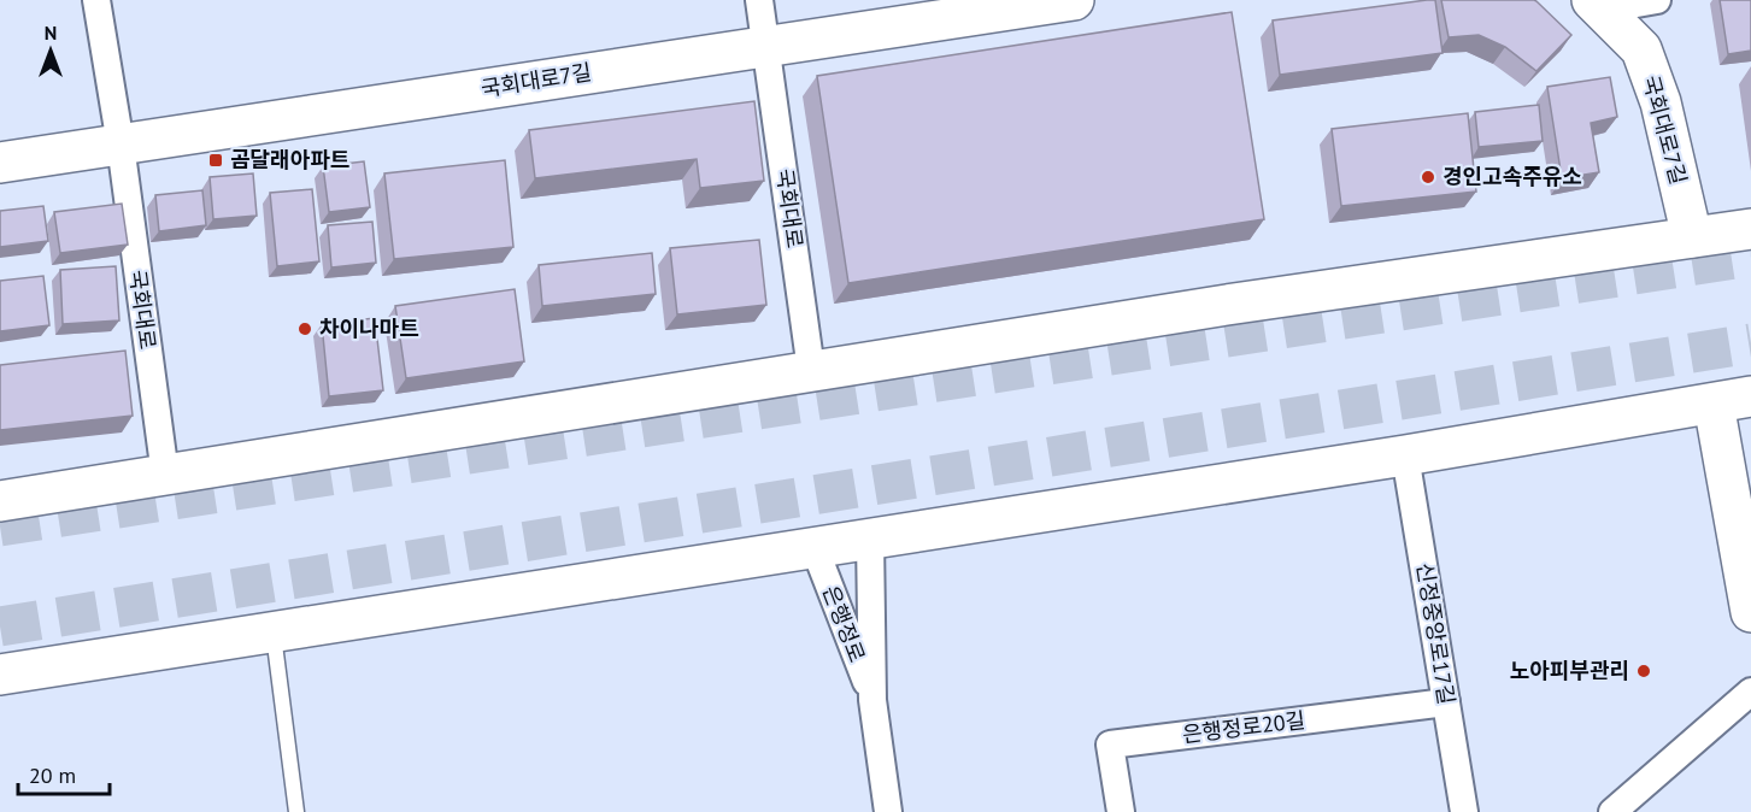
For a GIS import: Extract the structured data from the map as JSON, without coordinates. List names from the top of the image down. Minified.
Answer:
{"streets":{"main road":["국회대로7길"],"street":["국회대로","은행정로","신정중앙로17길","은행정로20길"]},"crossings":[["국회대로7길","국회대로"],["신정중앙로17길","은행정로20길"]],"places":{"transit":["곰달래아파트"],"other":["경인고속주유소","차이나마트","노아피부관리"]},"scale_bar":"20 m","north":"top"}
